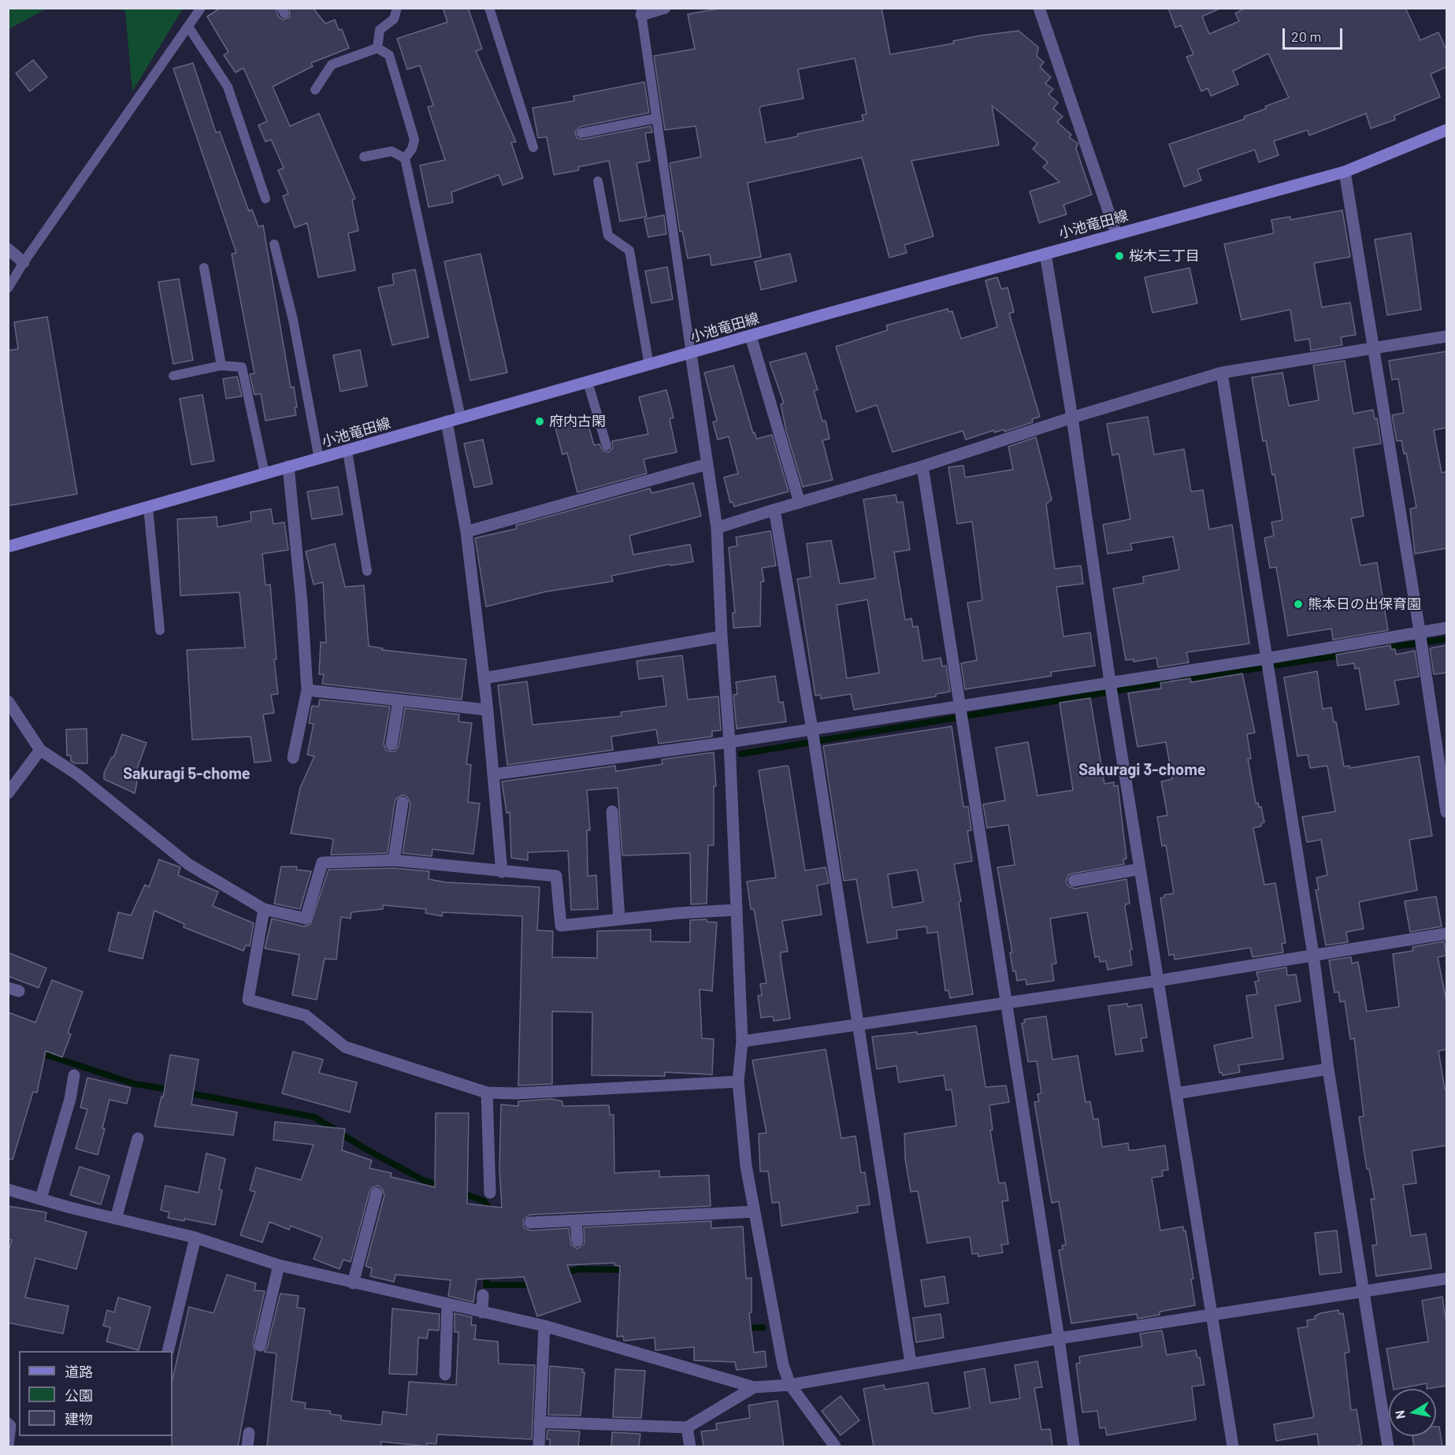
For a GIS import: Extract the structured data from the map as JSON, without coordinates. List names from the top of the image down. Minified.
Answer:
{"streets":{"main road":["小池竜田線"]},"districts":["Sakuragi 3-chome","Sakuragi 5-chome"],"places":["桜木三丁目","府内古閑","熊本日の出保育園"],"legend":["道路","公園","建物"],"scale_bar":"20 m","north":"left"}
